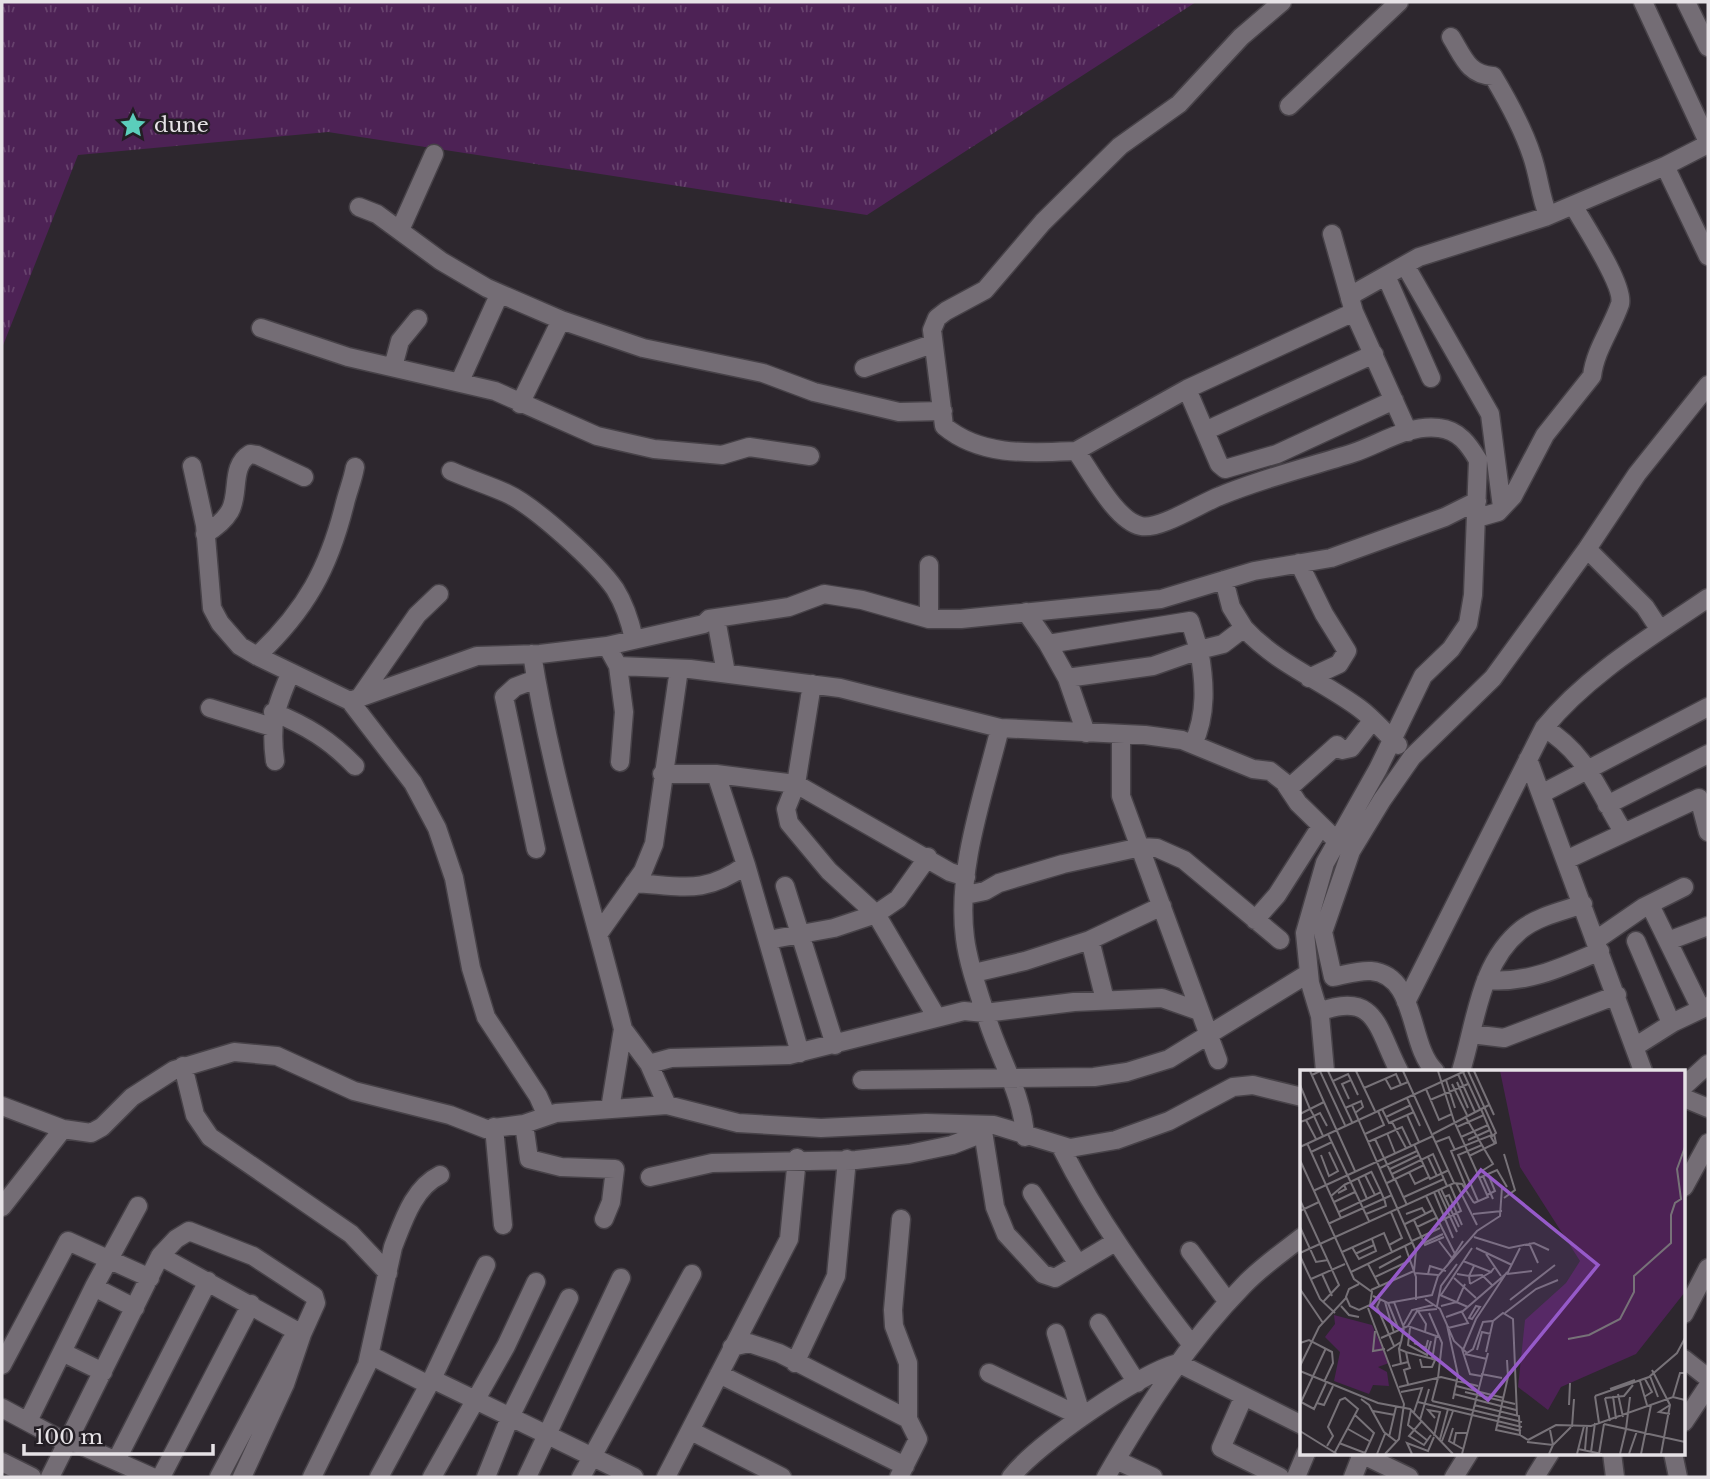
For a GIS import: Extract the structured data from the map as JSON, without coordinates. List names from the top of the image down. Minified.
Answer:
{"places":{"place":["dune"]},"scale_bar":"100 m"}
